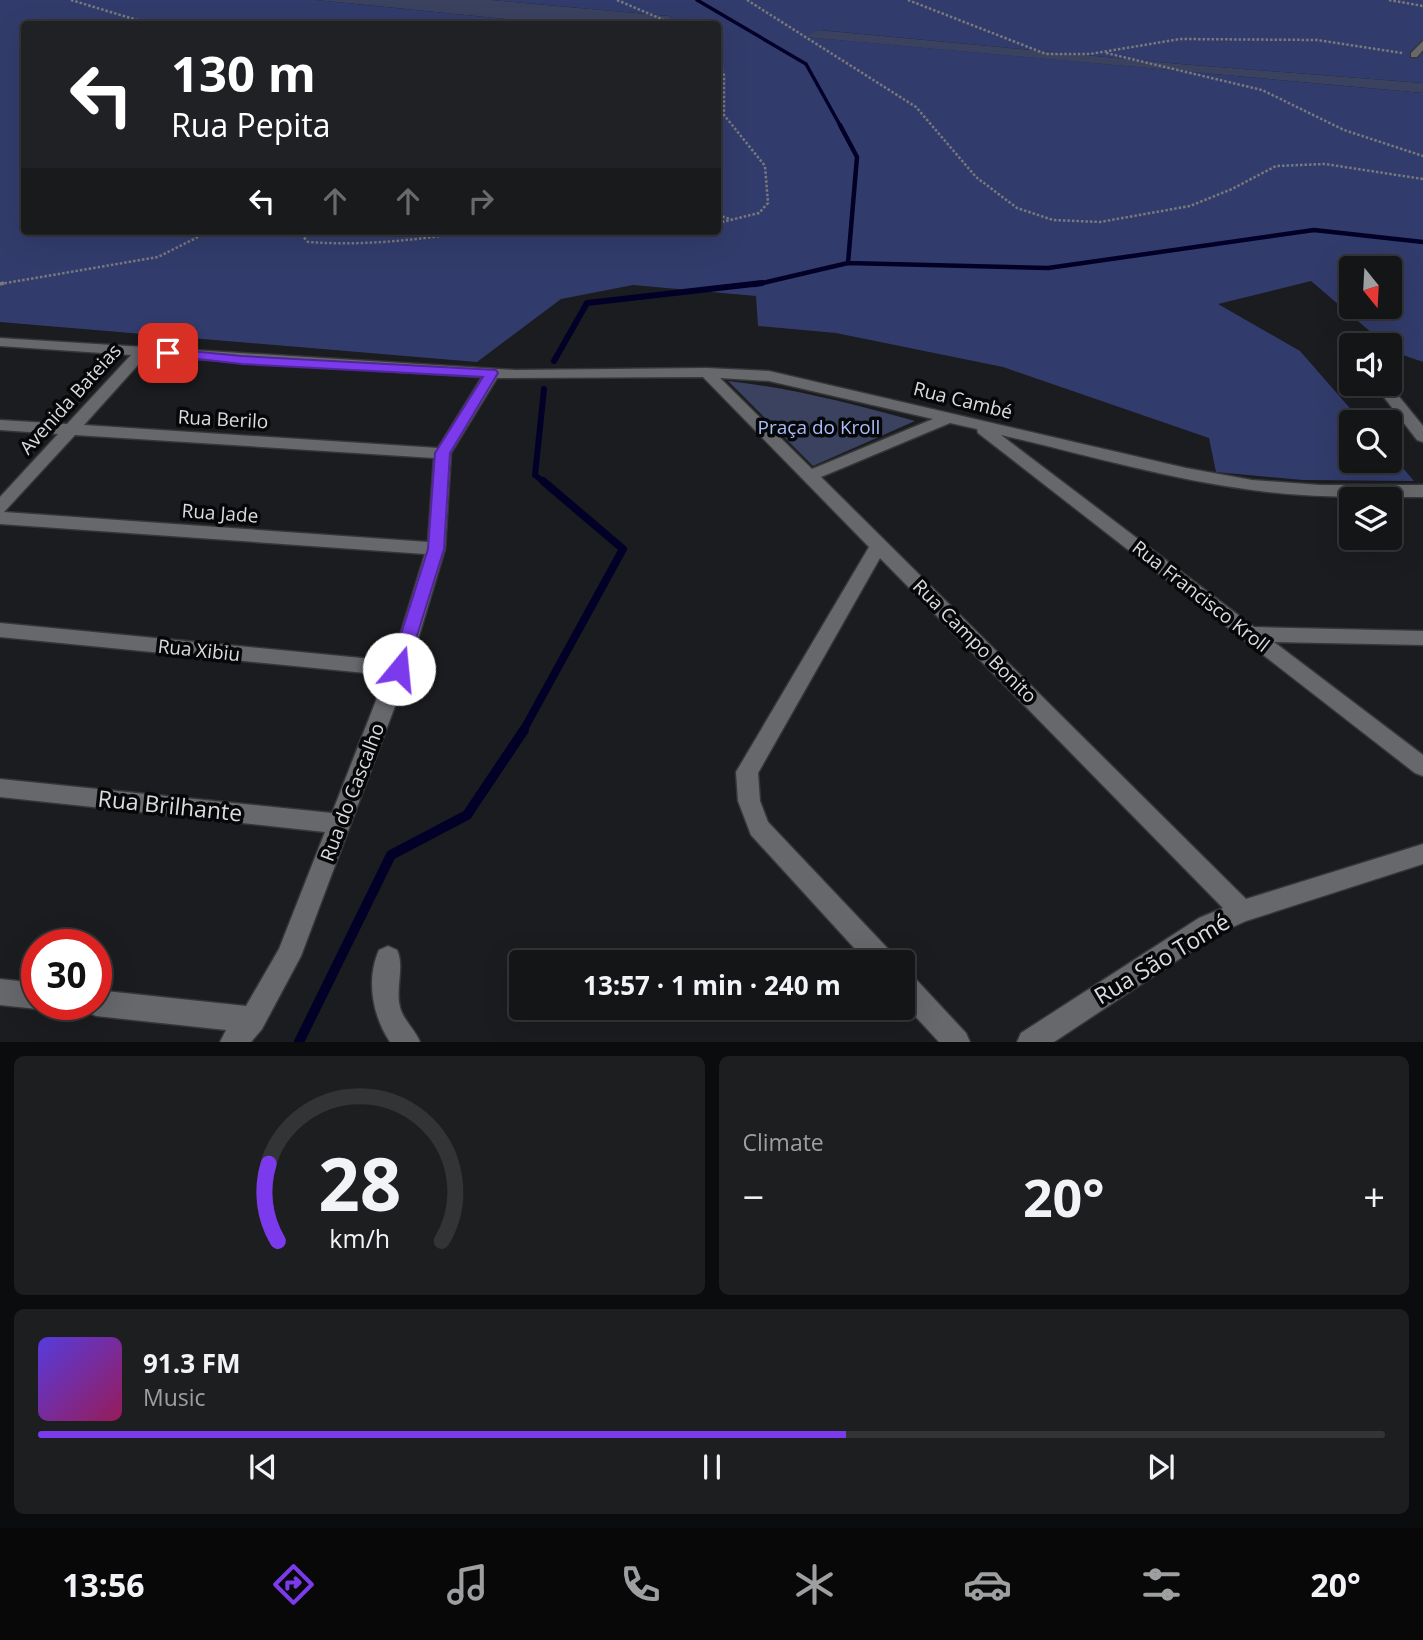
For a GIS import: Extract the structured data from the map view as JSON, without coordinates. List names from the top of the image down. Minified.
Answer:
{"streets":{"street":["Avenida Bateias","Rua Cambé","Rua Berilo","Rua Jade","Rua Francisco Kroll","Rua Campo Bonito","Rua Xibiu","Rua do Cascalho","Rua Brilhante","Rua São Tomé"]},"crossings":[["Avenida Bateias","Rua Cambé"],["Avenida Bateias","Rua Berilo"],["Rua Cambé","Rua Francisco Kroll"],["Rua Cambé","Rua Campo Bonito"],["Rua Cambé","Rua do Cascalho"],["Rua Berilo","Rua do Cascalho"],["Rua Jade","Rua do Cascalho"],["Rua Campo Bonito","Rua São Tomé"],["Rua Xibiu","Rua do Cascalho"],["Rua do Cascalho","Rua Brilhante"]],"parks":["Praça do Kroll"],"north":"bottom","page":{"turn":["130 m","Rua Pepita"],"limit":"30","trip":"13:57 · 1 min · 240 m","tile":"Climate","heat":["−","20°","+"],"song":["91.3 FM","Music"],"tabs":["13:56","20°"],"gauge":["28","km/h"]}}
